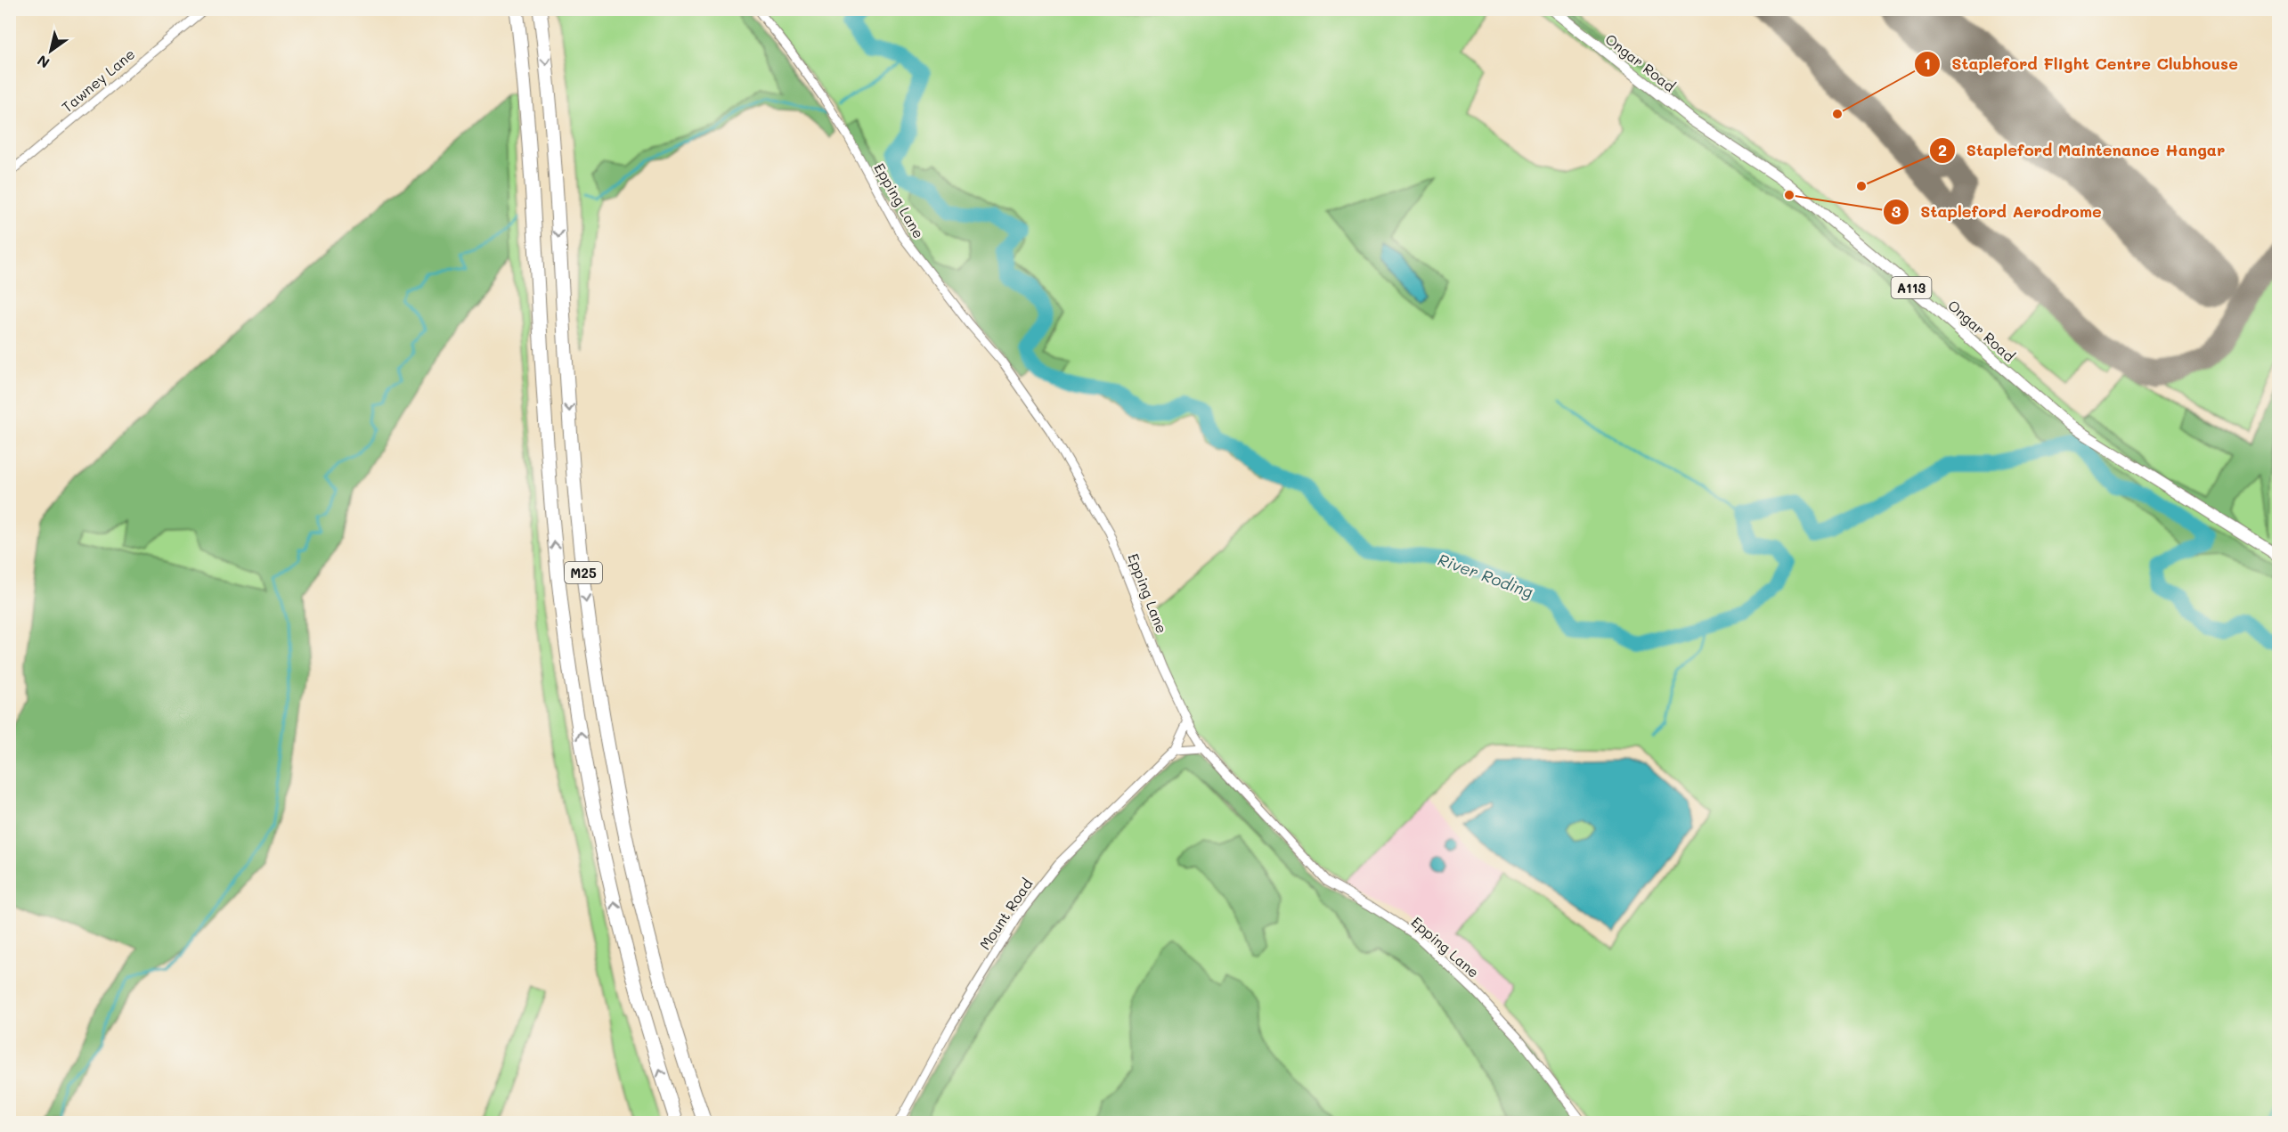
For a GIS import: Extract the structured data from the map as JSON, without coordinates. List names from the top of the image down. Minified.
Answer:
{"streets":{"highway":["M25"],"main road":["Ongar Road","A113"],"street":["Tawney Lane","Epping Lane","Mount Road"]},"crossings":[["Epping Lane","Mount Road"]],"water":["River Roding"],"places":["Stapleford Flight Centre Clubhouse","Stapleford Maintenance Hangar","Stapleford Aerodrome"],"north":"bottom left"}
